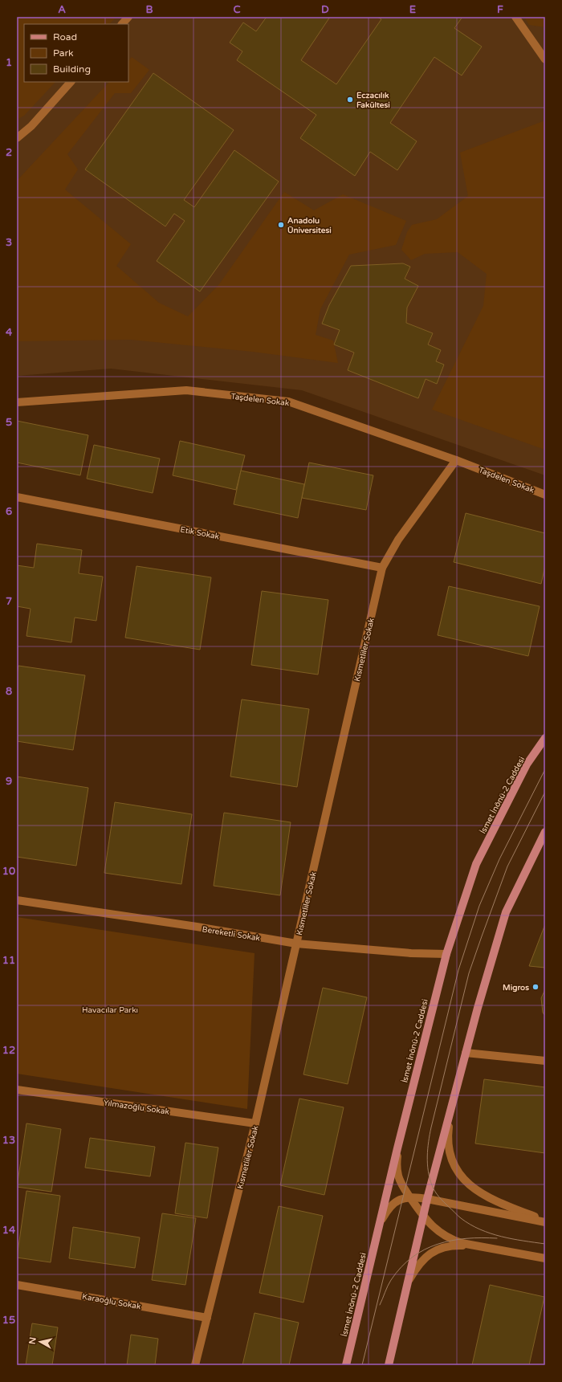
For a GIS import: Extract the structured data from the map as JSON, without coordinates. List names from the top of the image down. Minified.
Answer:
{"streets":{"main road":["İsmet İnönü-2 Caddesi"],"street":["Taşdelen Sokak","Etik Sokak","Kısmetliler Sokak","Bereketli Sokak","Yılmazoğlu Sokak","Karaoğlu Sokak"]},"crossings":[["Taşdelen Sokak","Kısmetliler Sokak"],["Etik Sokak","Kısmetliler Sokak"],["Kısmetliler Sokak","Bereketli Sokak"],["Kısmetliler Sokak","Yılmazoğlu Sokak"],["Kısmetliler Sokak","Karaoğlu Sokak"],["İsmet İnönü-2 Caddesi","Bereketli Sokak"]],"parks":["Havacılar Parkı"],"places":["Eczacılık Fakültesi","Anadolu Üniversitesi","Migros"],"legend":["Road","Park","Building"],"north":"left","grid":{"columns":["A","B","C","D","E","F"],"rows":["1","2","3","4","5","6","7","8","9","10","11","12","13","14","15"]}}
